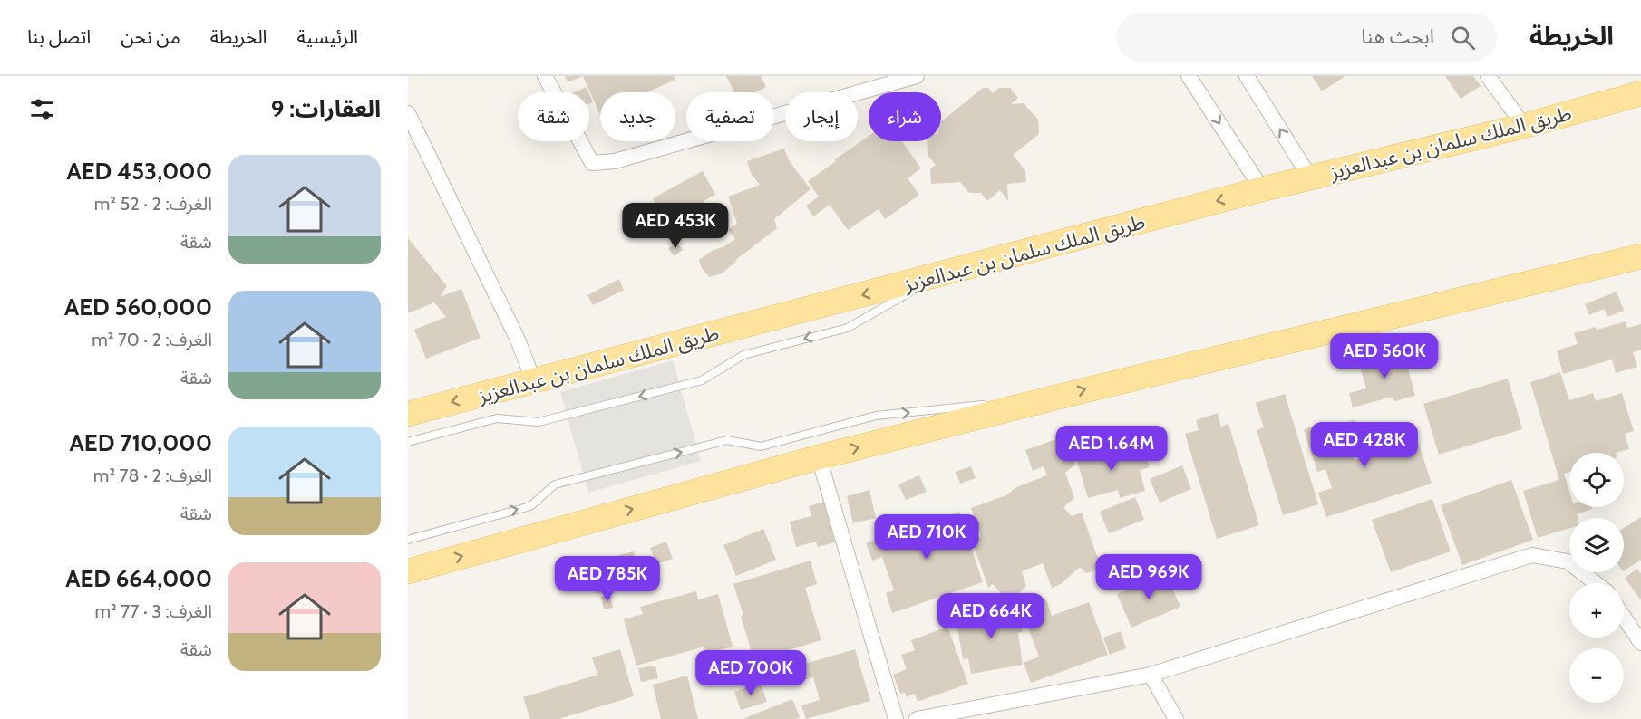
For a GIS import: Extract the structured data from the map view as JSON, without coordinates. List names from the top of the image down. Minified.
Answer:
{"streets":{"main road":["طريق الملك سلمان بن عبدالعزيز"]},"page":{"header":"الخريطة","search":"ابحث هنا","nav":["الرئيسية","الخريطة","من نحن","اتصل بنا"],"heading":"العقارات: 9","chip":["شراء","إيجار","تصفية","جديد","شقة"],"list":[{"name":"AED 453,000","note":"الغرف: 2 · 52 m² · شقة"},{"name":"AED 560,000","note":"الغرف: 2 · 70 m² · شقة"},{"name":"AED 710,000","note":"الغرف: 2 · 78 m² · شقة"},{"name":"AED 664,000","note":"الغرف: 3 · 77 m² · شقة"}],"price":["AED 453K","AED 560K","AED 428K","AED 1.64M","AED 710K","AED 969K","AED 785K","AED 664K","AED 700K"],"map_buttons":["+","−"]}}
